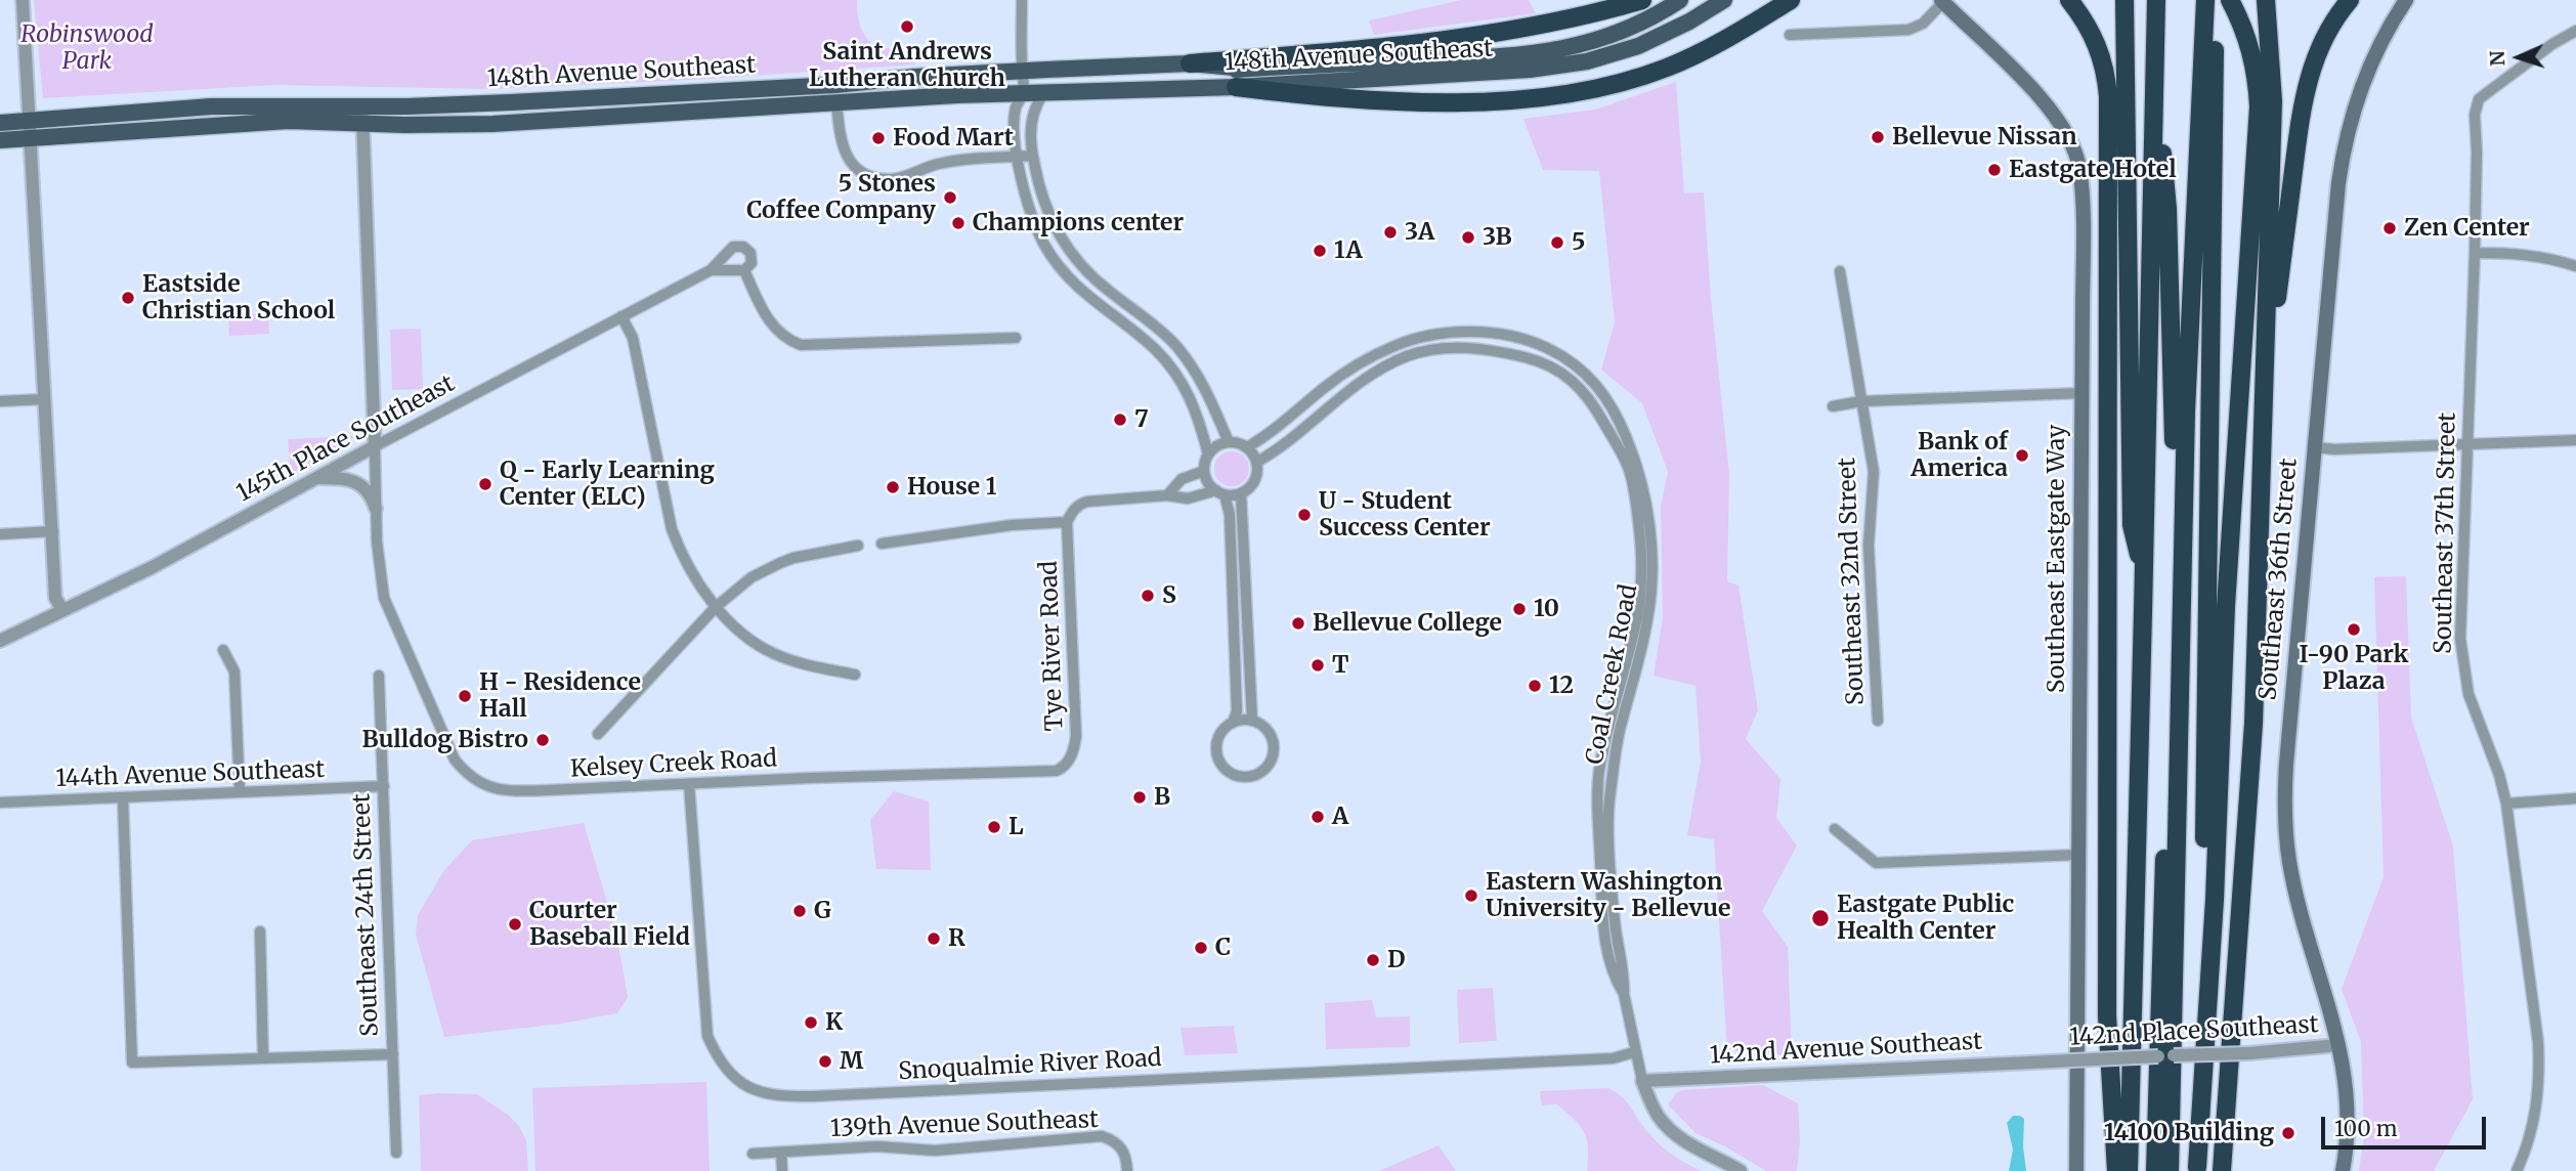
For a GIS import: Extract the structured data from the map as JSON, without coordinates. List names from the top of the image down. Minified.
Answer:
{"streets":{"main road":["148th Avenue Southeast","Southeast Eastgate Way","Southeast 36th Street"],"street":["145th Place Southeast","Southeast 37th Street","Southeast 32nd Street","Tye River Road","Coal Creek Road","Kelsey Creek Road","144th Avenue Southeast","Southeast 24th Street","142nd Place Southeast","142nd Avenue Southeast","Snoqualmie River Road","139th Avenue Southeast"]},"crossings":[["Southeast 36th Street","142nd Place Southeast"],["Tye River Road","Kelsey Creek Road"],["Coal Creek Road","142nd Avenue Southeast"],["Coal Creek Road","Snoqualmie River Road"],["Kelsey Creek Road","Snoqualmie River Road"],["144th Avenue Southeast","Southeast 24th Street"],["142nd Place Southeast","142nd Avenue Southeast"]],"parks":["Robinswood Park"],"places":["Saint Andrews Lutheran Church","Bellevue Nissan","Food Mart","Eastgate Hotel","5 Stones Coffee Company","Champions center","Zen Center","3A","3B","5","1A","Eastside Christian School","7","Bank of America","Q - Early Learning Center (ELC)","House 1","U - Student Success Center","S","10","Bellevue College","I-90 Park Plaza","T","12","H - Residence Hall","Bulldog Bistro","B","A","L","Eastern Washington University - Bellevue","G","Eastgate Public Health Center","Courter Baseball Field","R","C","D","K","M","14100 Building"],"scale_bar":"100 m","north":"left"}
